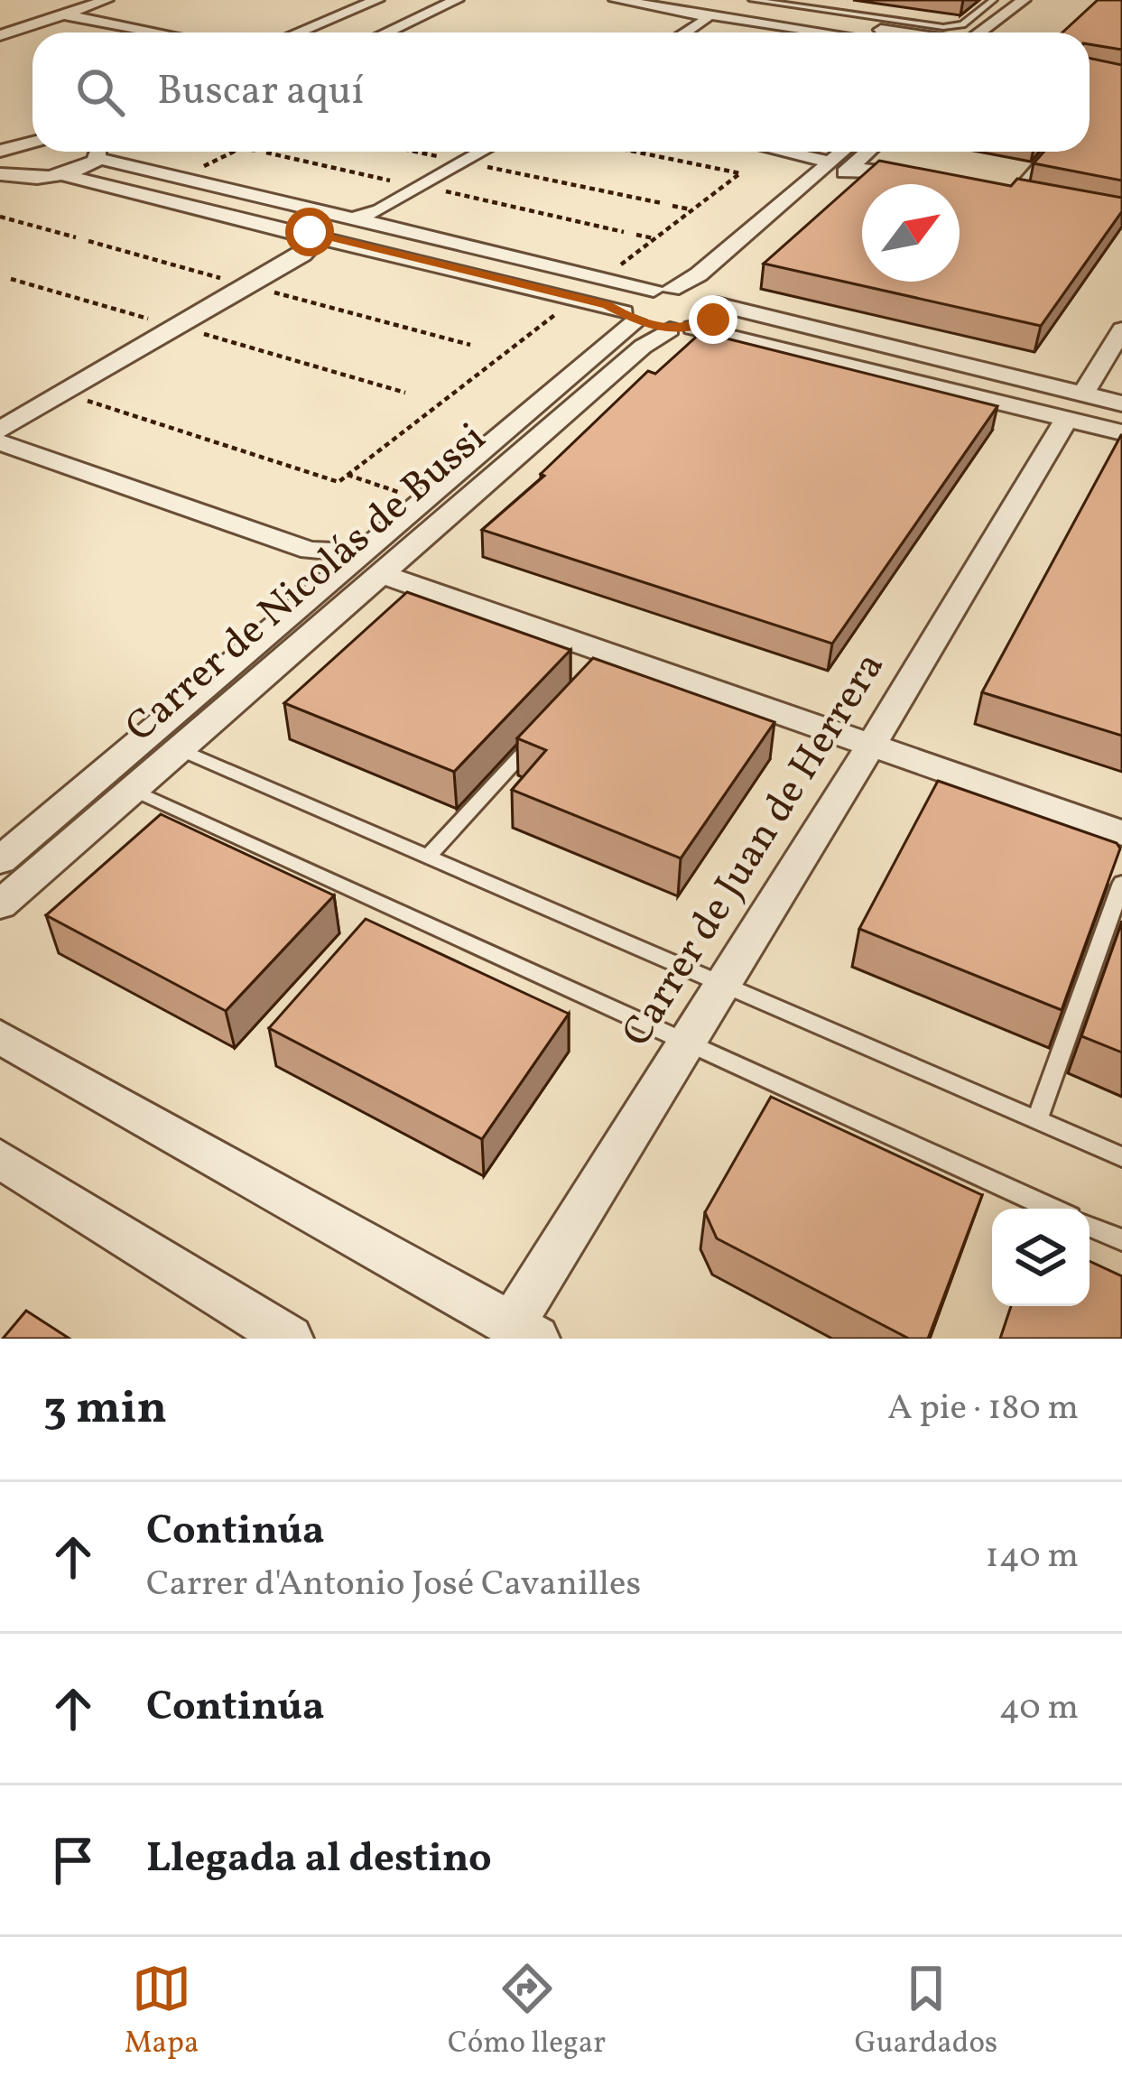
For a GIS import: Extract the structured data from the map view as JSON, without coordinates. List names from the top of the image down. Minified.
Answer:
{"streets":{"street":["Carrer de Nicolás de Bussi","Carrer de Juan de Herrera"]},"north":"top right","page":{"search":"Buscar aquí","heading":["3 min","A pie · 180 m"],"list":[["Continúa","Carrer d'Antonio José Cavanilles","140 m"],["Continúa","40 m"],"Llegada al destino"],"nav":["Mapa","Cómo llegar","Guardados"]}}
